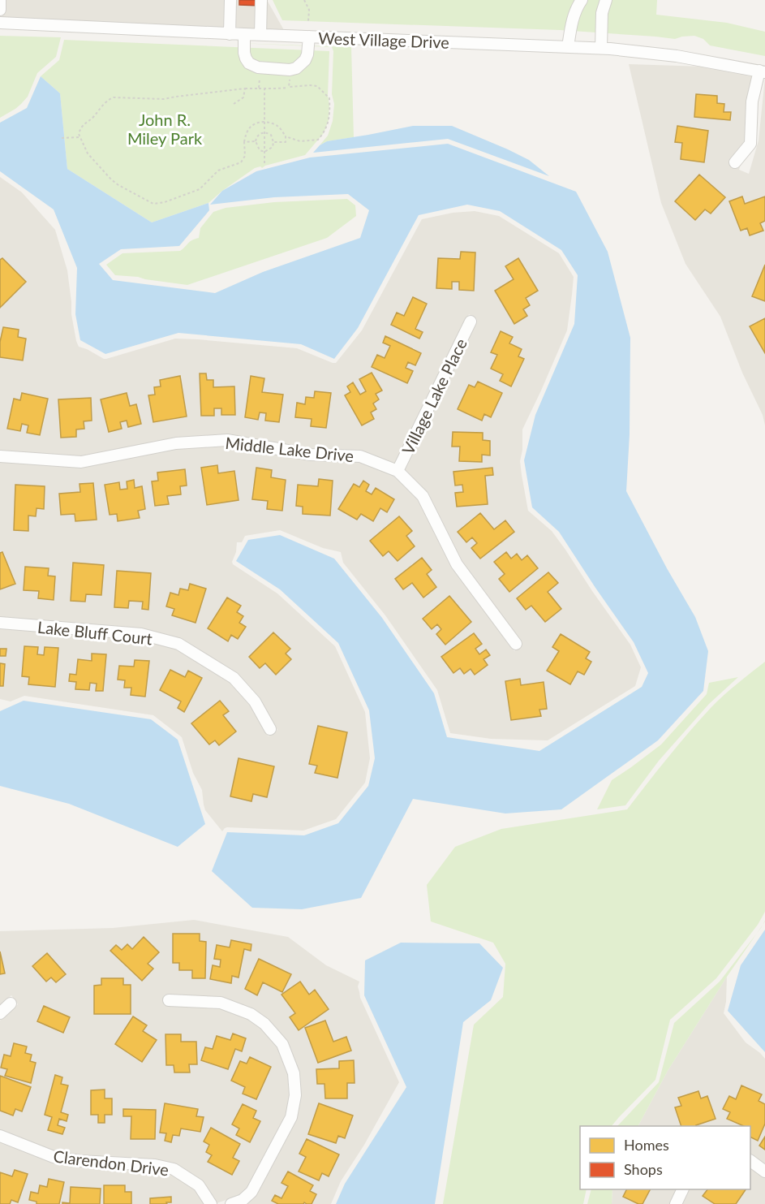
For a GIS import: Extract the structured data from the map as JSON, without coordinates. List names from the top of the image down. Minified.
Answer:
{"streets":{"street":["West Village Drive","Village Lake Place","Middle Lake Drive","Lake Bluff Court","Clarendon Drive"]},"crossings":[["Village Lake Place","Middle Lake Drive"]],"parks":["John R. Miley Park"],"legend":["Homes","Shops"]}
